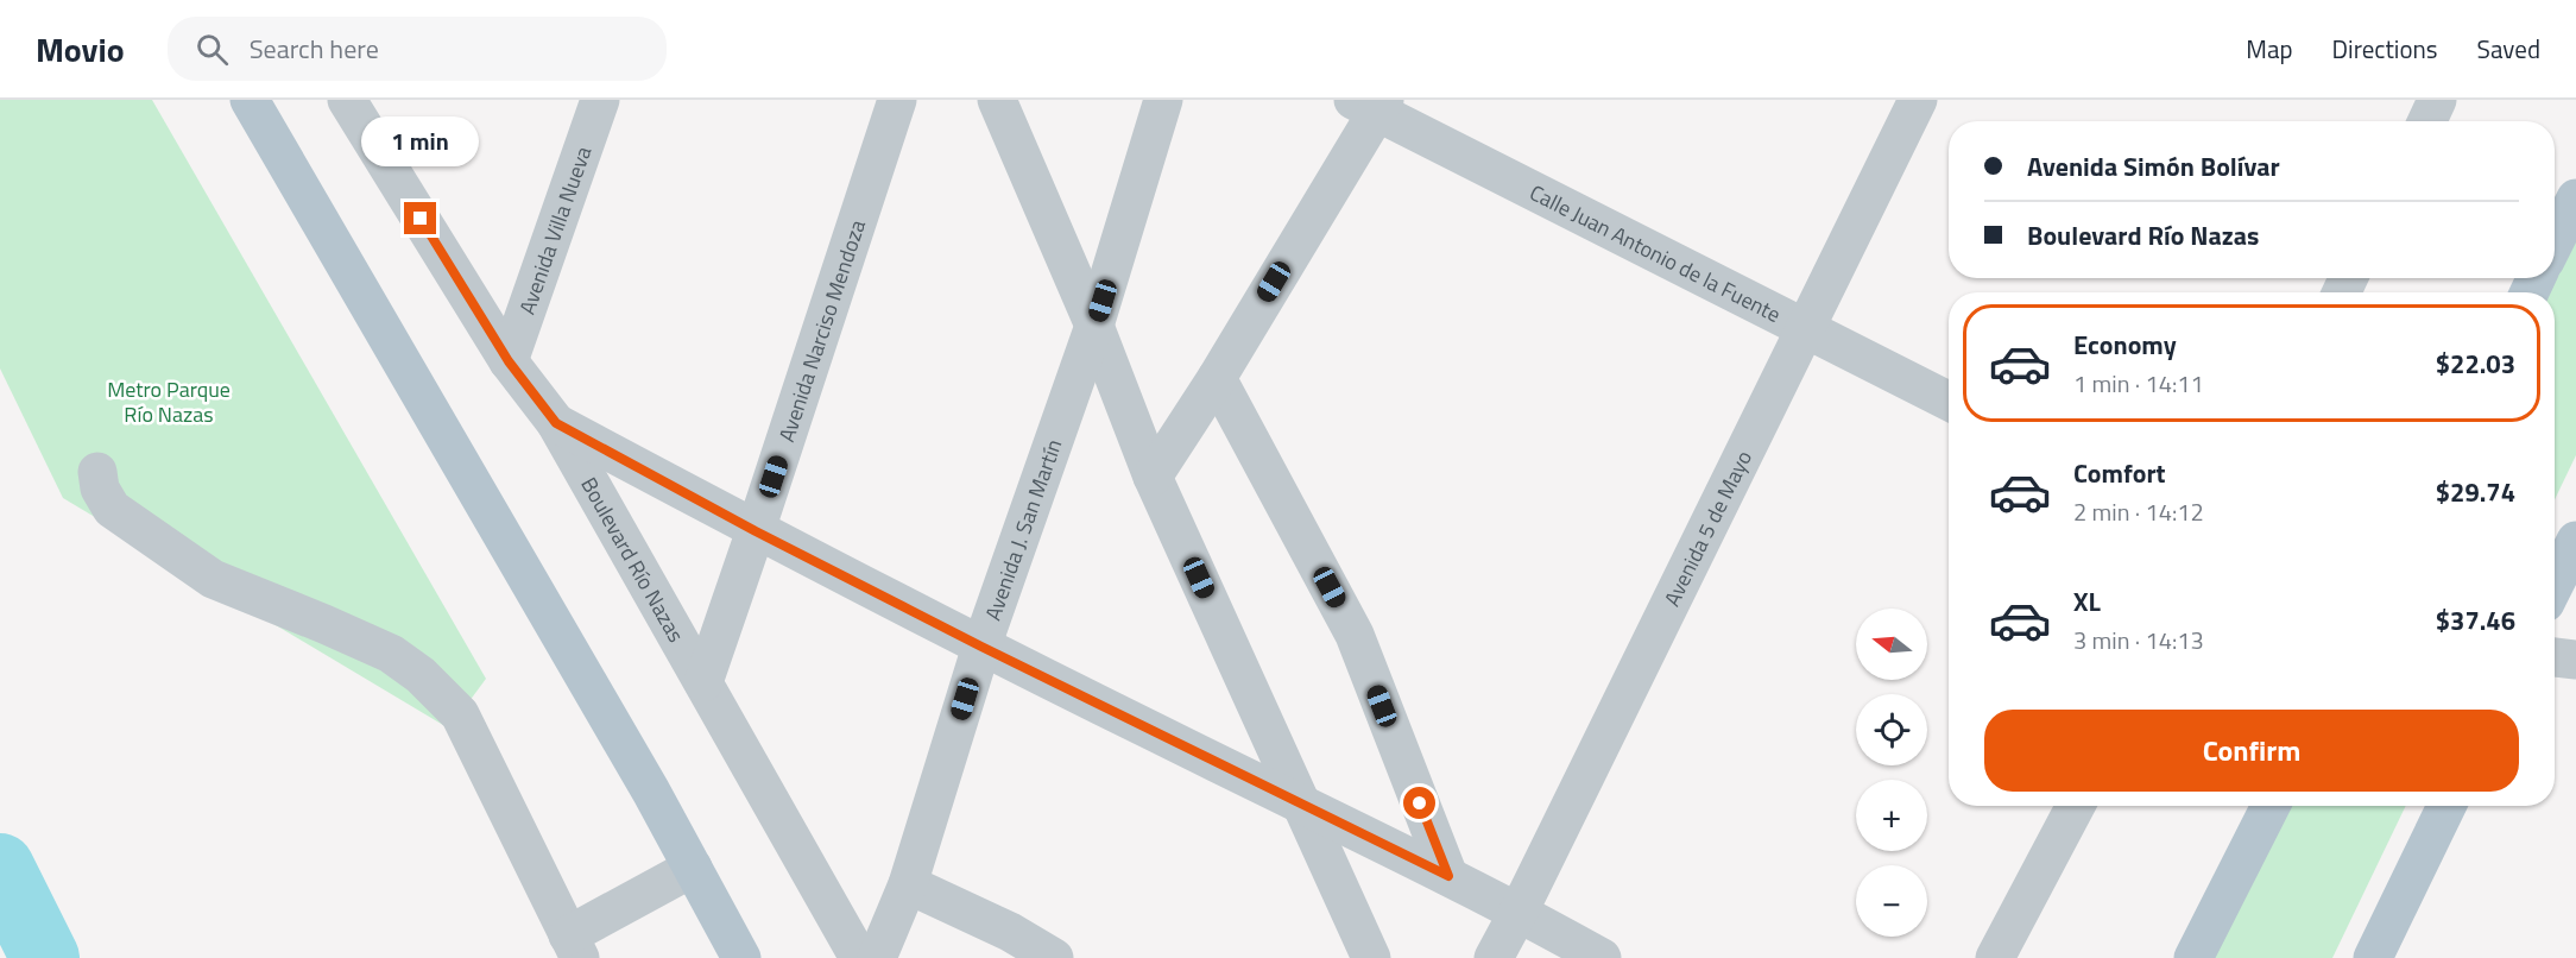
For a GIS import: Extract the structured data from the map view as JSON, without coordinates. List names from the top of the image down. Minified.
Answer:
{"streets":{"street":["Avenida Villa Nueva","Calle Juan Antonio de la Fuente","Avenida Narciso Mendoza","Avenida 5 de Mayo","Avenida J. San Martín","Boulevard Río Nazas"]},"crossings":[["Avenida Villa Nueva","Boulevard Río Nazas"],["Calle Juan Antonio de la Fuente","Avenida 5 de Mayo"],["Avenida Narciso Mendoza","Boulevard Río Nazas"]],"parks":["Metro Parque Río Nazas"],"north":"left","page":{"header":"Movio","search":"Search here","nav":["Map","Directions","Saved"],"bubble":"1 min","banner":["Avenida Simón Bolívar","Boulevard Río Nazas"],"list":[{"name":"Economy","note":"1 min · 14:11","value":"$22.03"},{"name":"Comfort","note":"2 min · 14:12","value":"$29.74"},{"name":"XL","note":"3 min · 14:13","value":"$37.46"}],"map_buttons":["+","−"],"buttons":"Confirm"}}
